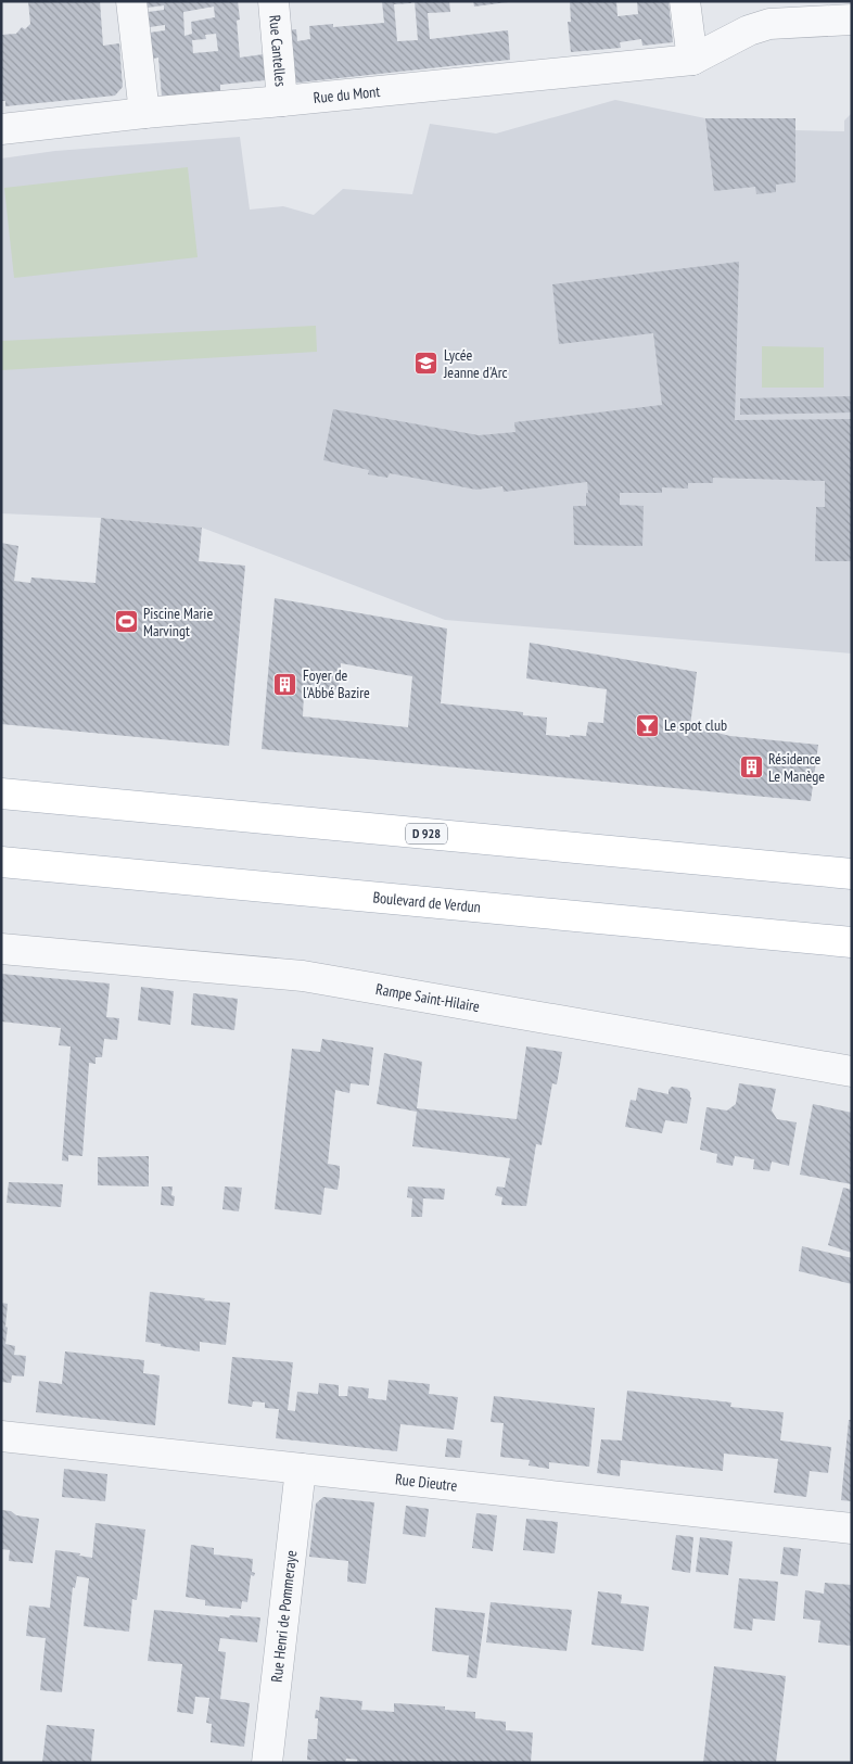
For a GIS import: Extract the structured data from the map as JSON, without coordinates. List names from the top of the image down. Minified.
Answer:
{"streets":{"main road":["D 928","Boulevard de Verdun"],"street":["Rue Cantelles","Rue du Mont","Rampe Saint-Hilaire","Rue Dieutre","Rue Henri de Pommeraye"]},"crossings":[["Rue Cantelles","Rue du Mont"],["Rue Dieutre","Rue Henri de Pommeraye"]],"places":{"school or university":["Lycée Jeanne d'Arc"],"sports":["Piscine Marie Marvingt"],"building":["Foyer de l'Abbé Bazire","Résidence Le Manège"],"bar":["Le spot club"]}}
